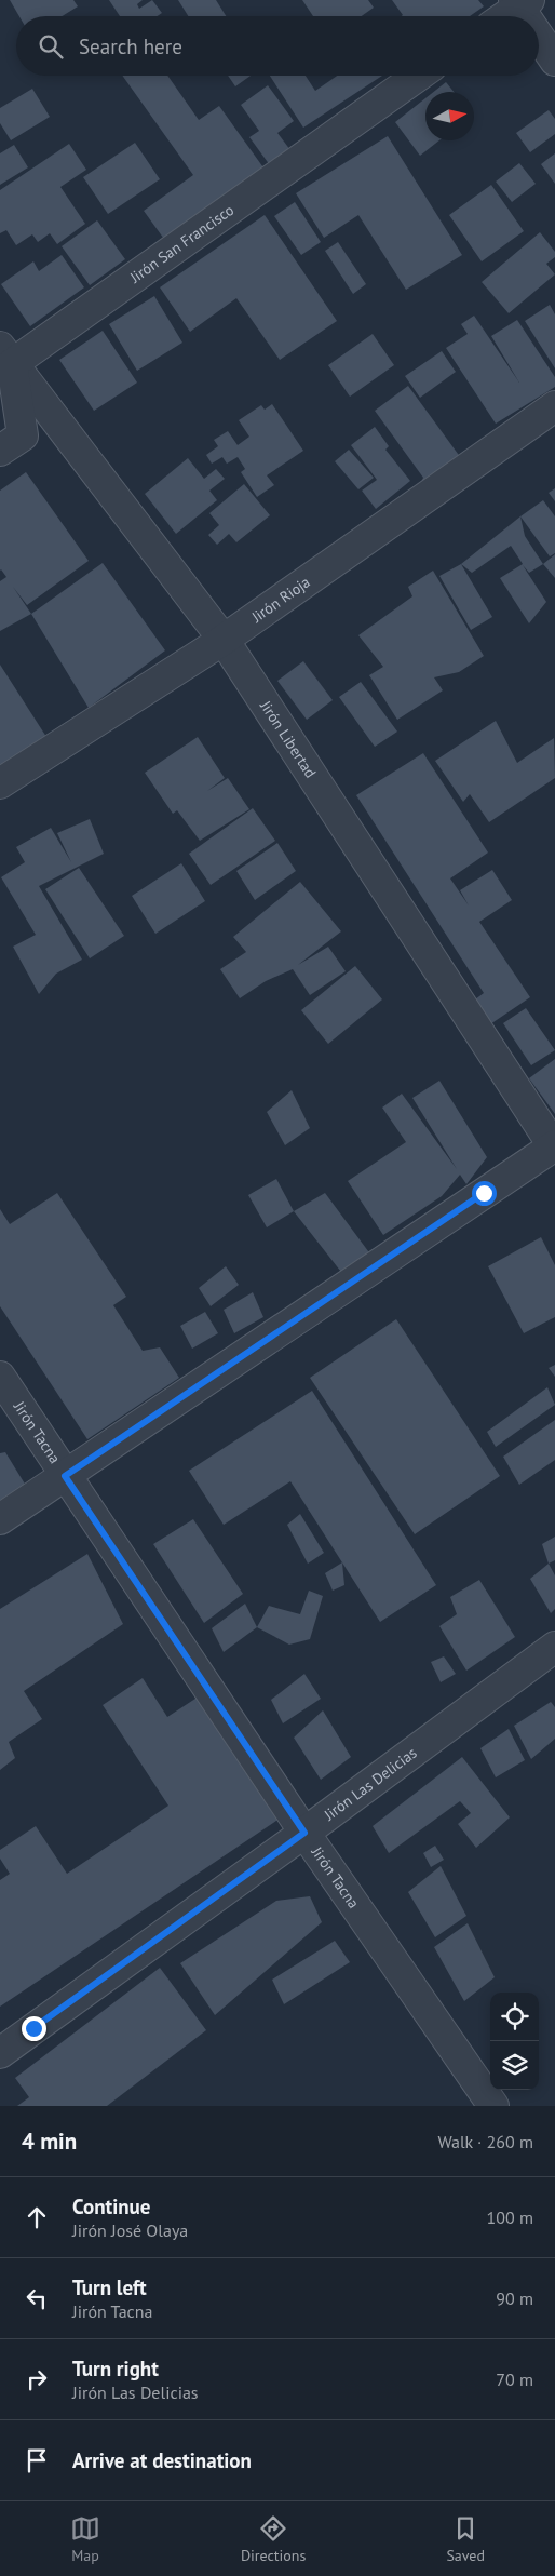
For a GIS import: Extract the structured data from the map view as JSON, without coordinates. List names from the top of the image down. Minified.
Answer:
{"streets":{"street":["Jirón San Francisco","Jirón Rioja","Jirón Libertad","Jirón Tacna","Jirón Las Delicias"]},"crossings":[["Jirón San Francisco","Jirón Libertad"],["Jirón Rioja","Jirón Libertad"],["Jirón Tacna","Jirón Las Delicias"]],"north":"right","page":{"search":"Search here","heading":["4 min","Walk · 260 m"],"list":[["Continue","Jirón José Olaya","100 m"],["Turn left","Jirón Tacna","90 m"],["Turn right","Jirón Las Delicias","70 m"],"Arrive at destination"],"nav":["Map","Directions","Saved"]}}
